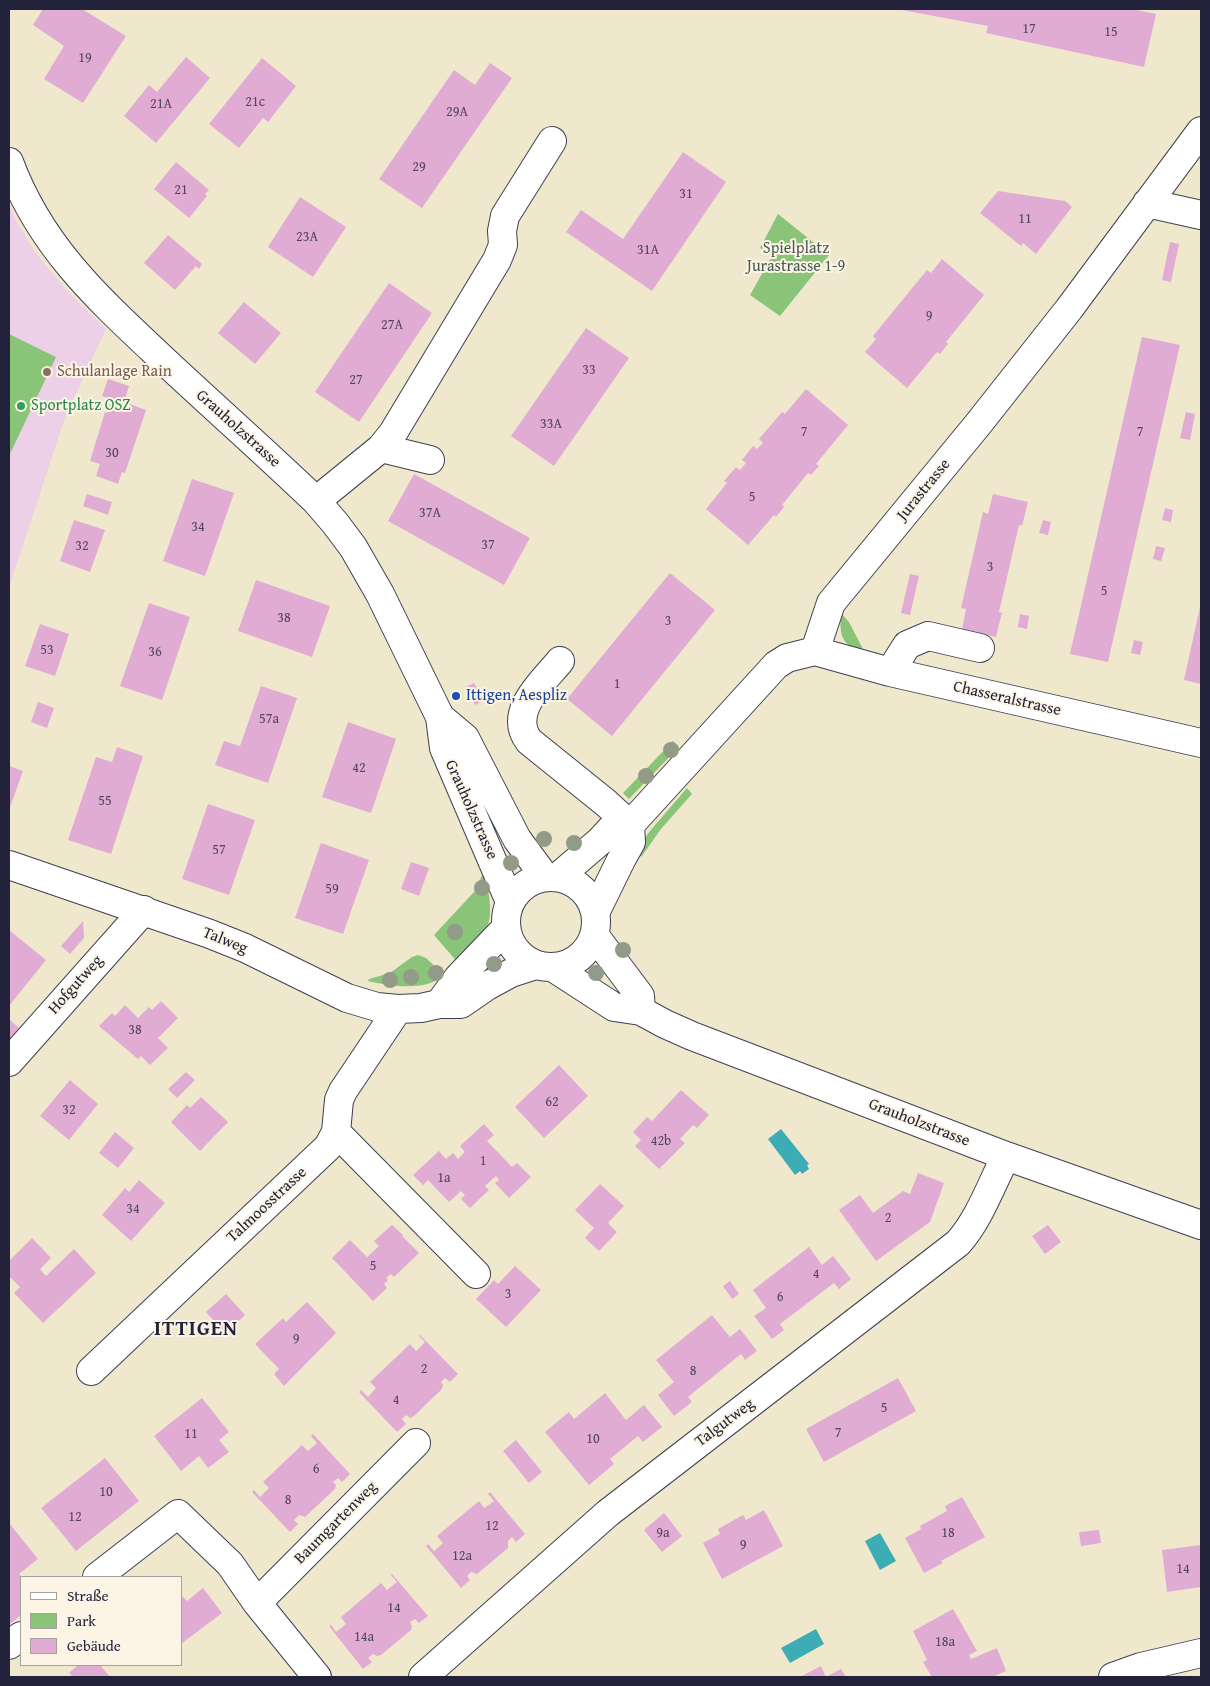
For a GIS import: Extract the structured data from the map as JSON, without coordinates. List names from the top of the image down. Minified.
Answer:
{"streets":{"street":["Grauholzstrasse","Jurastrasse","Chasseralstrasse","Talweg","Hofgutweg","Talmoosstrasse","Talgutweg","Baumgartenweg"]},"crossings":[["Grauholzstrasse","Talweg"],["Grauholzstrasse","Talgutweg"],["Jurastrasse","Chasseralstrasse"],["Talweg","Hofgutweg"],["Talweg","Talmoosstrasse"]],"districts":["ITTIGEN"],"parks":["Spielplatz Jurastrasse 1-9"],"places":["Schulanlage Rain","Sportplatz OSZ","Ittigen, Aespliz"],"house_numbers":["17","15","19","21c","21A","29A","29","21","31","11","23A","31A","9","27A","33","27","33A","7","7","30","5","37A","34","37","32","3","5","38","3","53","36","1","57a","42","55","57","59","38","62","32","42b","1","1a","34","2","5","4","3","6","9","2","8","4","5","7","11","10","6","10","8","12","12","9a","18","9","12a","14","14","14a","18a"],"legend":["Straße","Park","Gebäude"]}
